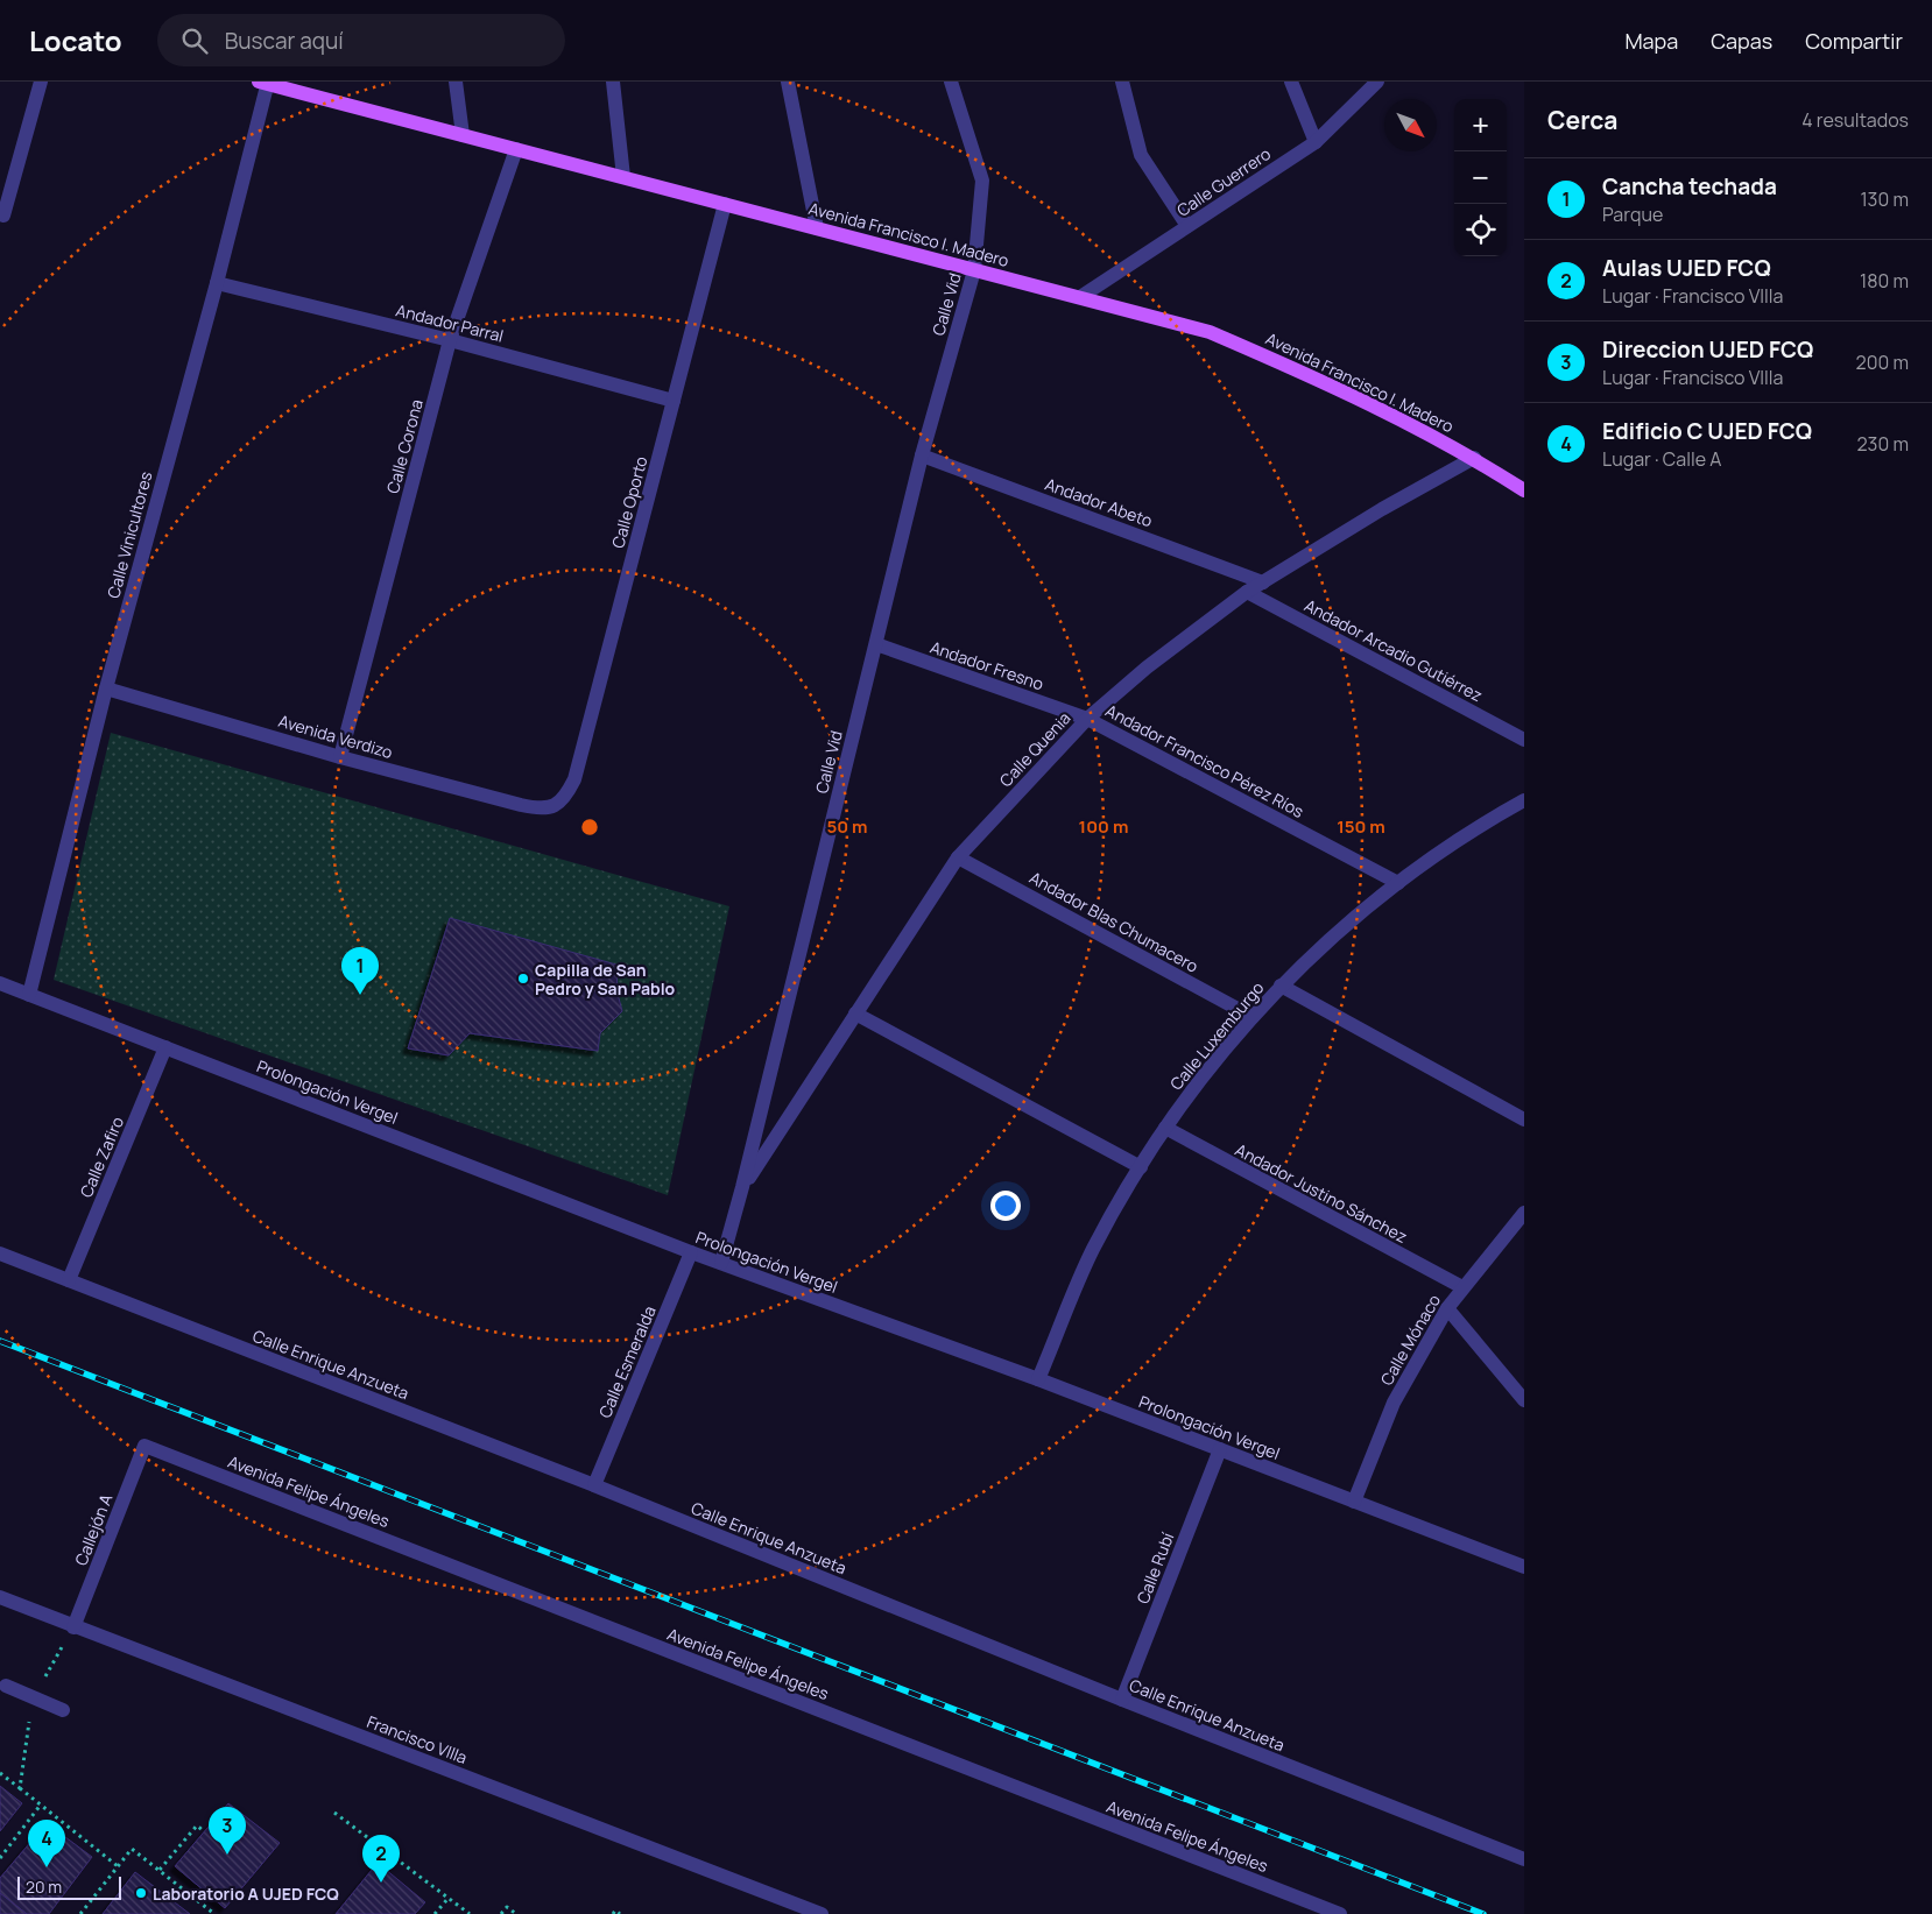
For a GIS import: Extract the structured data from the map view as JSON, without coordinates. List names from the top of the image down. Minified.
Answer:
{"streets":{"main road":["Avenida Francisco I. Madero"],"street":["Calle Guerrero","Calle Vid","Andador Parral","Calle Corona","Calle Oporto","Andador Abeto","Calle Vinicultores","Andador Arcadio Gutiérrez","Andador Fresno","Avenida Verdizo","Calle Quenia","Andador Francisco Pérez Ríos","Andador Blas Chumacero","Calle Luxemburgo","Prolongación Vergel","Calle Zafiro","Andador Justino Sánchez","Calle Mónaco","Calle Esmeralda","Calle Enrique Anzueta","Avenida Felipe Ángeles","Callejón A","Calle Rubí","Francisco VIlla"]},"crossings":[["Calle Guerrero","Avenida Francisco I. Madero"],["Avenida Francisco I. Madero","Calle Vid"],["Avenida Francisco I. Madero","Calle Corona"],["Avenida Francisco I. Madero","Calle Oporto"],["Avenida Francisco I. Madero","Calle Vinicultores"],["Avenida Francisco I. Madero","Calle Quenia"],["Calle Vid","Andador Abeto"],["Calle Vid","Andador Fresno"],["Calle Vid","Calle Quenia"],["Calle Vid","Prolongación Vergel"],["Andador Parral","Calle Corona"],["Andador Parral","Calle Oporto"],["Andador Parral","Calle Vinicultores"],["Calle Corona","Avenida Verdizo"],["Calle Oporto","Avenida Verdizo"],["Andador Abeto","Calle Quenia"],["Calle Vinicultores","Avenida Verdizo"],["Calle Vinicultores","Prolongación Vergel"],["Andador Arcadio Gutiérrez","Calle Quenia"],["Andador Fresno","Calle Quenia"],["Andador Fresno","Andador Francisco Pérez Ríos"],["Calle Quenia","Andador Francisco Pérez Ríos"],["Calle Quenia","Andador Blas Chumacero"],["Andador Francisco Pérez Ríos","Calle Luxemburgo"],["Andador Blas Chumacero","Calle Luxemburgo"],["Calle Luxemburgo","Prolongación Vergel"],["Calle Luxemburgo","Andador Justino Sánchez"],["Prolongación Vergel","Calle Zafiro"],["Prolongación Vergel","Calle Mónaco"],["Prolongación Vergel","Calle Esmeralda"],["Prolongación Vergel","Calle Rubí"],["Calle Zafiro","Calle Enrique Anzueta"],["Andador Justino Sánchez","Calle Mónaco"],["Calle Esmeralda","Calle Enrique Anzueta"],["Calle Enrique Anzueta","Calle Rubí"],["Avenida Felipe Ángeles","Callejón A"],["Callejón A","Francisco VIlla"]],"places":["Capilla de San Pedro y San Pablo","Laboratorio A UJED FCQ"],"scale_bar":"20 m","north":"bottom right","page":{"header":"Locato","search":"Buscar aquí","nav":["Mapa","Capas","Compartir"],"heading":["Cerca","4 resultados"],"map_buttons":["+","−"],"list":[{"mark":"1","name":"Cancha techada","note":"Parque","value":"130 m"},{"mark":"2","name":"Aulas UJED FCQ","note":"Lugar · Francisco VIlla","value":"180 m"},{"mark":"3","name":"Direccion UJED FCQ","note":"Lugar · Francisco VIlla","value":"200 m"},{"mark":"4","name":"Edificio C UJED FCQ","note":"Lugar · Calle A","value":"230 m"}],"pins":["1","3","4","2"],"scale":"20 m"},"rings":["50 m","100 m","150 m"]}
